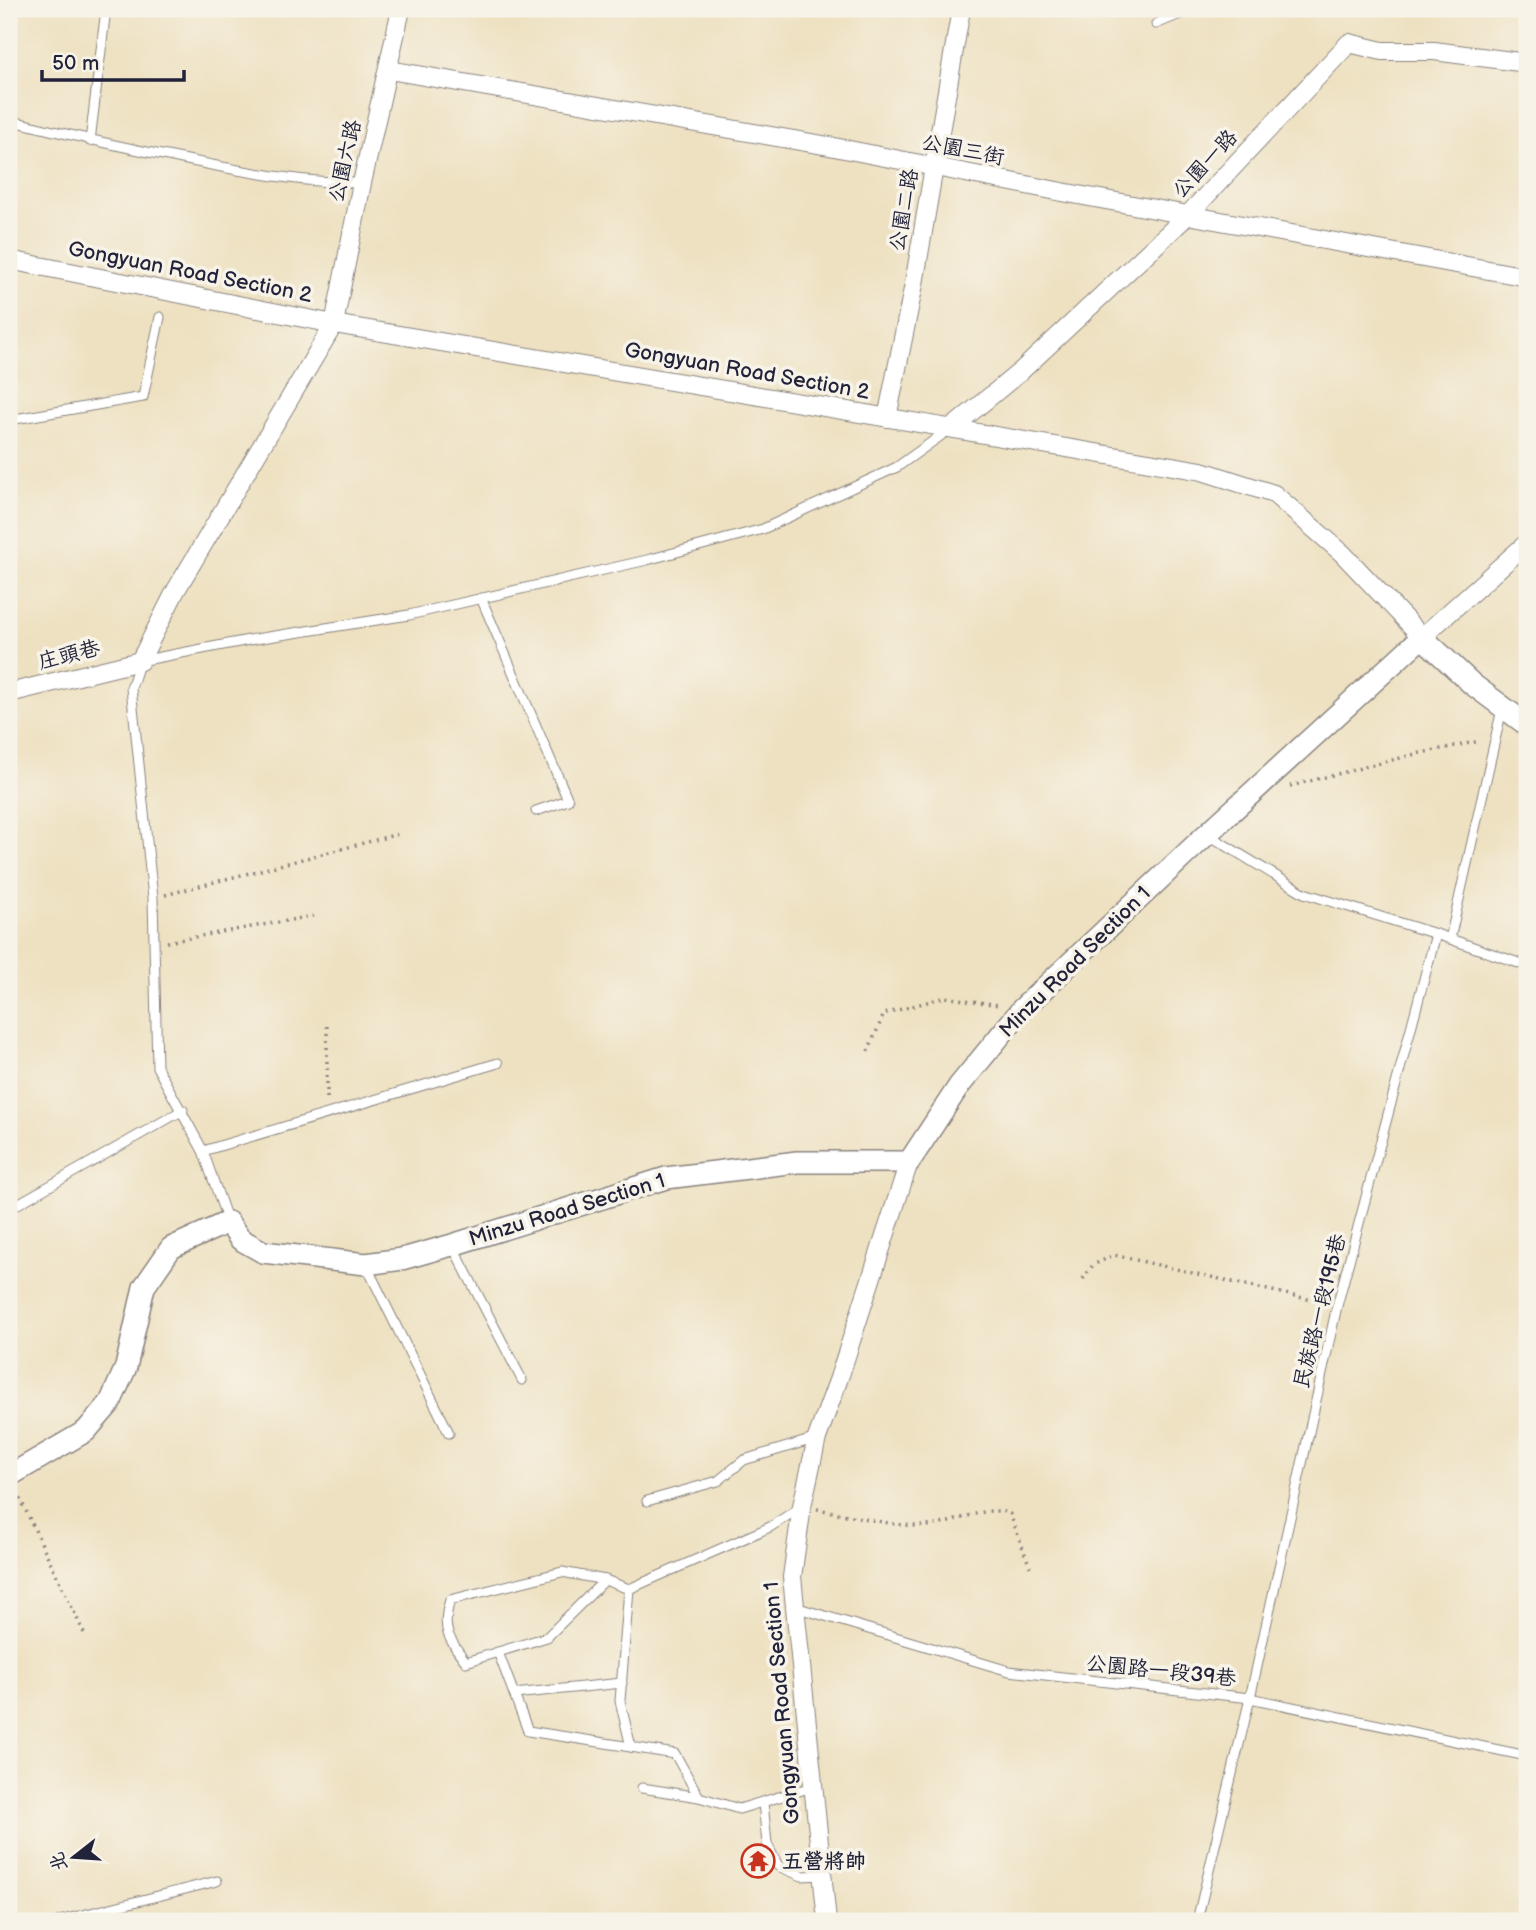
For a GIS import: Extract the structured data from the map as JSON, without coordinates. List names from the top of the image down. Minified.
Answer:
{"streets":{"street":["公園三街","公園六路","公園一路","公園二路","Gongyuan Road Section 2","庄頭巷","Minzu Road Section 1","Gongyuan Road Section 1"],"lane":["民族路一段195巷","公園路一段39巷"]},"crossings":[["公園三街","公園六路"],["公園三街","公園一路"],["公園三街","公園二路"],["公園六路","Gongyuan Road Section 2"],["公園六路","庄頭巷"],["公園一路","Gongyuan Road Section 2"],["公園二路","Gongyuan Road Section 2"],["Gongyuan Road Section 2","Minzu Road Section 1"],["Minzu Road Section 1","Gongyuan Road Section 1"],["民族路一段195巷","公園路一段39巷"],["公園路一段39巷","Gongyuan Road Section 1"]],"places":{"temple":["五營將帥"]},"scale_bar":"50 m","north":"left"}
